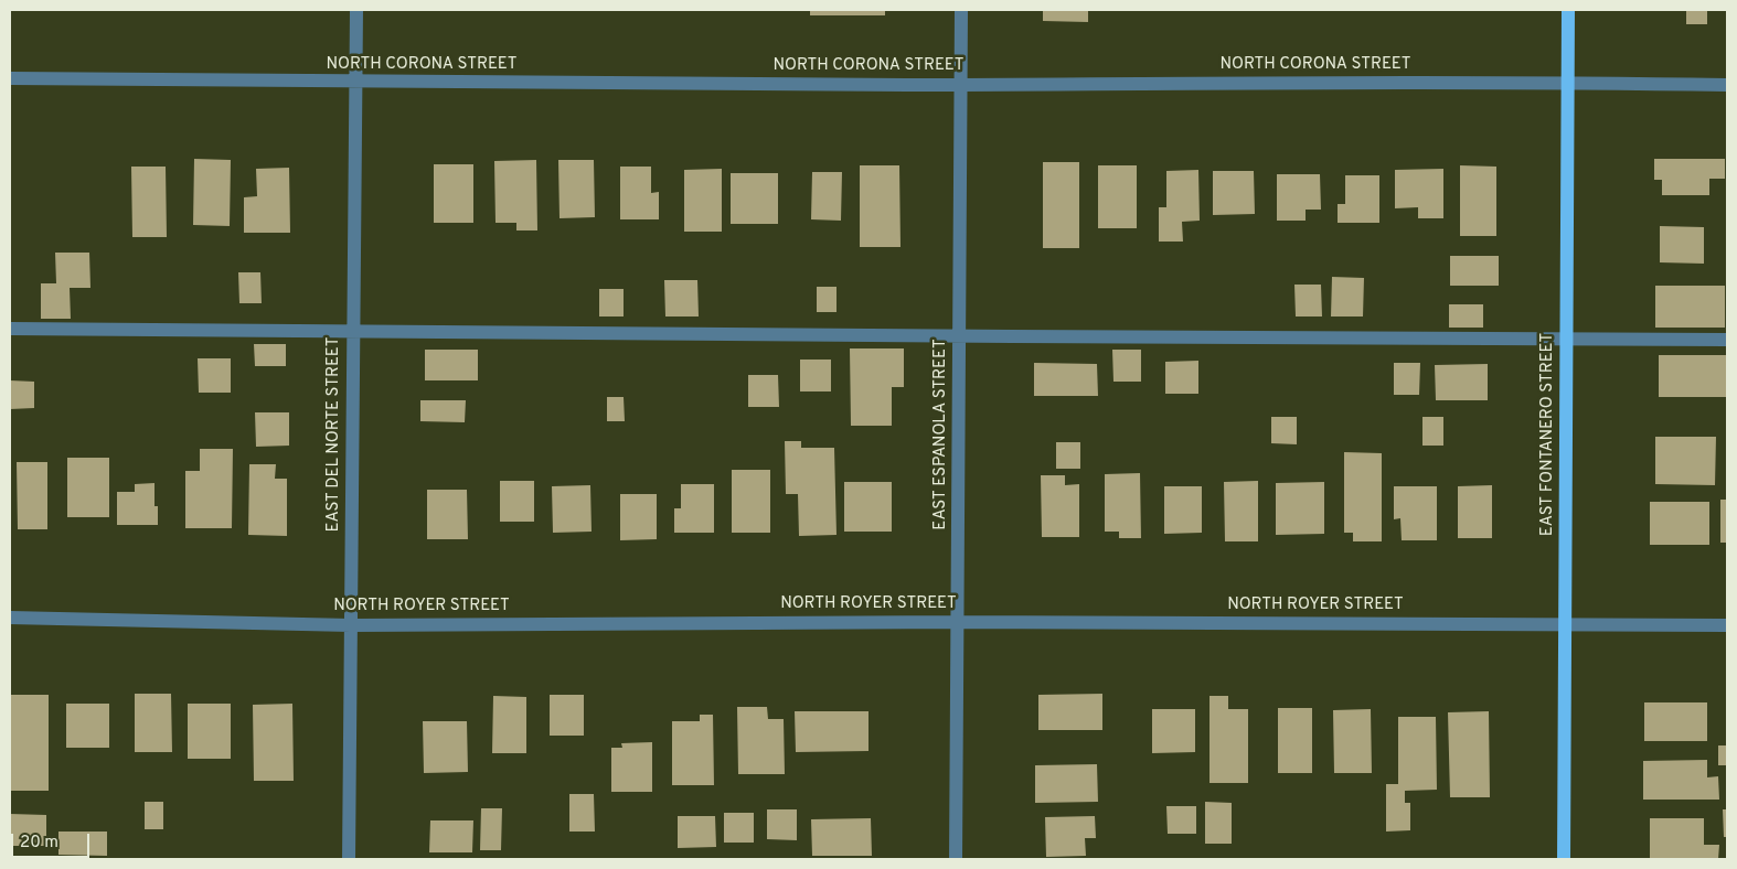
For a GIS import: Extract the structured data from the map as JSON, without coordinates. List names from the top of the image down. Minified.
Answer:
{"streets":{"main road":["EAST FONTANERO STREET"],"street":["NORTH CORONA STREET","EAST DEL NORTE STREET","EAST ESPANOLA STREET","NORTH ROYER STREET"]},"crossings":[["NORTH CORONA STREET","EAST DEL NORTE STREET"],["NORTH CORONA STREET","EAST ESPANOLA STREET"],["NORTH CORONA STREET","EAST FONTANERO STREET"],["EAST DEL NORTE STREET","NORTH ROYER STREET"],["EAST ESPANOLA STREET","NORTH ROYER STREET"],["EAST FONTANERO STREET","NORTH ROYER STREET"]],"scale_bar":"20 m"}
